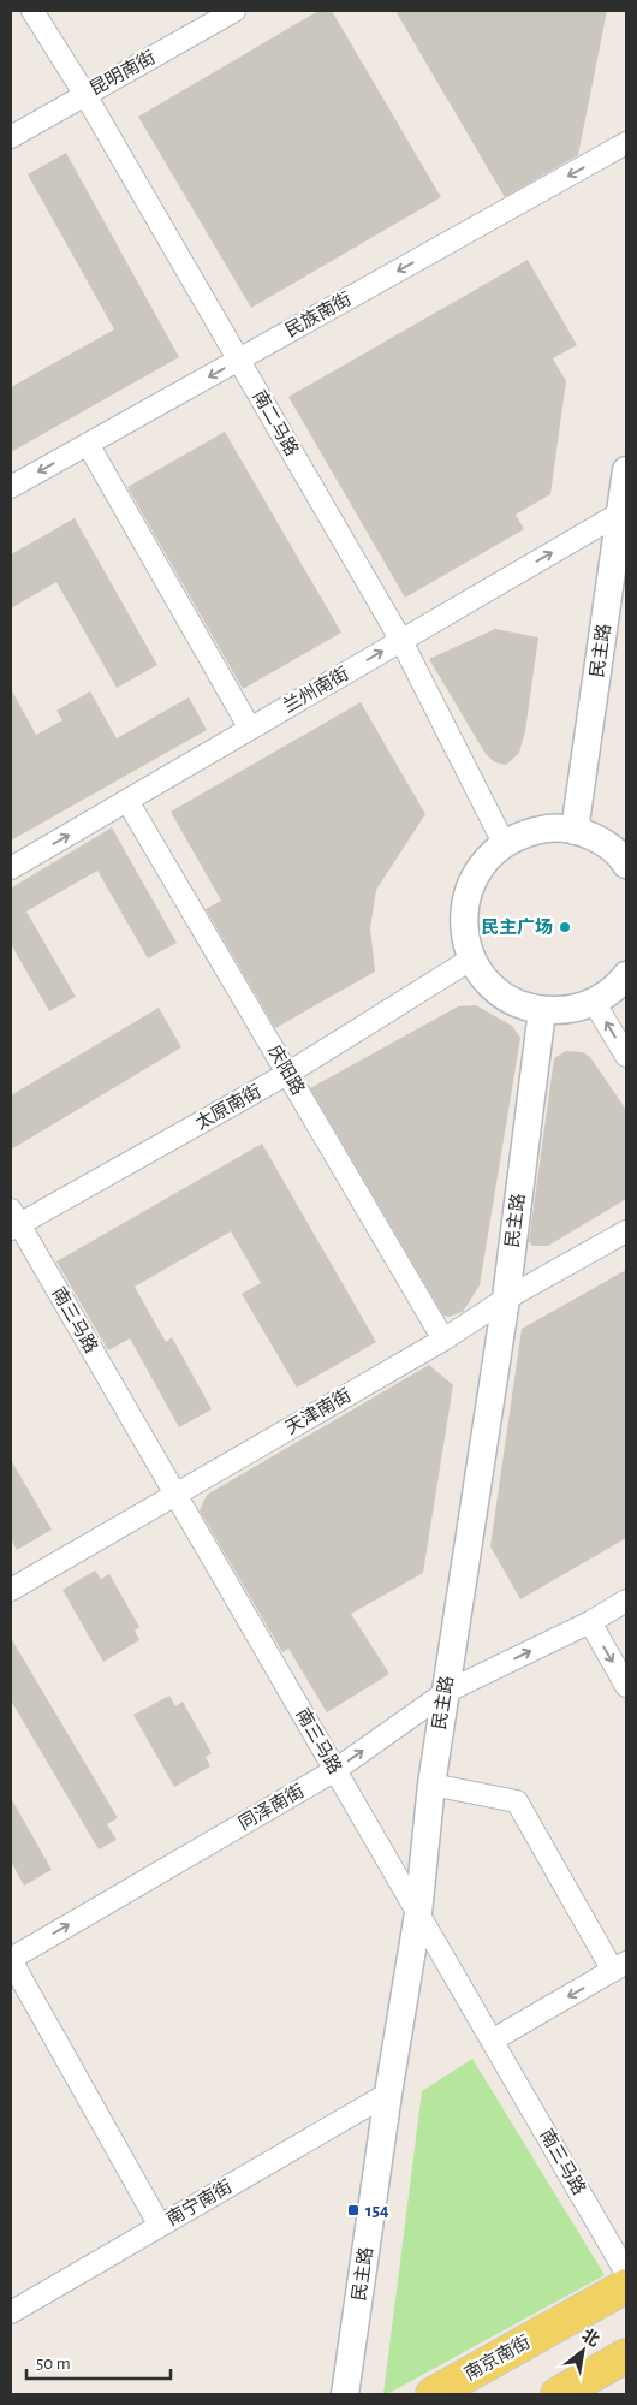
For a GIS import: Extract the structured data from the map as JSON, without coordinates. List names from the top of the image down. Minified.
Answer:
{"streets":{"main road":["南京南街"],"street":["昆明南街","民族南街","南二马路","民主路","兰州南街","庆阳路","太原南街","南三马路","天津南街","同泽南街","南宁南街"]},"crossings":[["昆明南街","南二马路"],["民族南街","南二马路"],["南二马路","兰州南街"],["民主路","兰州南街"],["民主路","南三马路"],["民主路","天津南街"],["民主路","同泽南街"],["民主路","南宁南街"],["兰州南街","庆阳路"],["庆阳路","太原南街"],["庆阳路","天津南街"],["太原南街","南三马路"],["南三马路","天津南街"],["南三马路","同泽南街"]],"one_way":["民族南街","兰州南街","同泽南街"],"places":{"other":["民主广场"],"transit":["154"]},"scale_bar":"50 m","north":"top right"}
